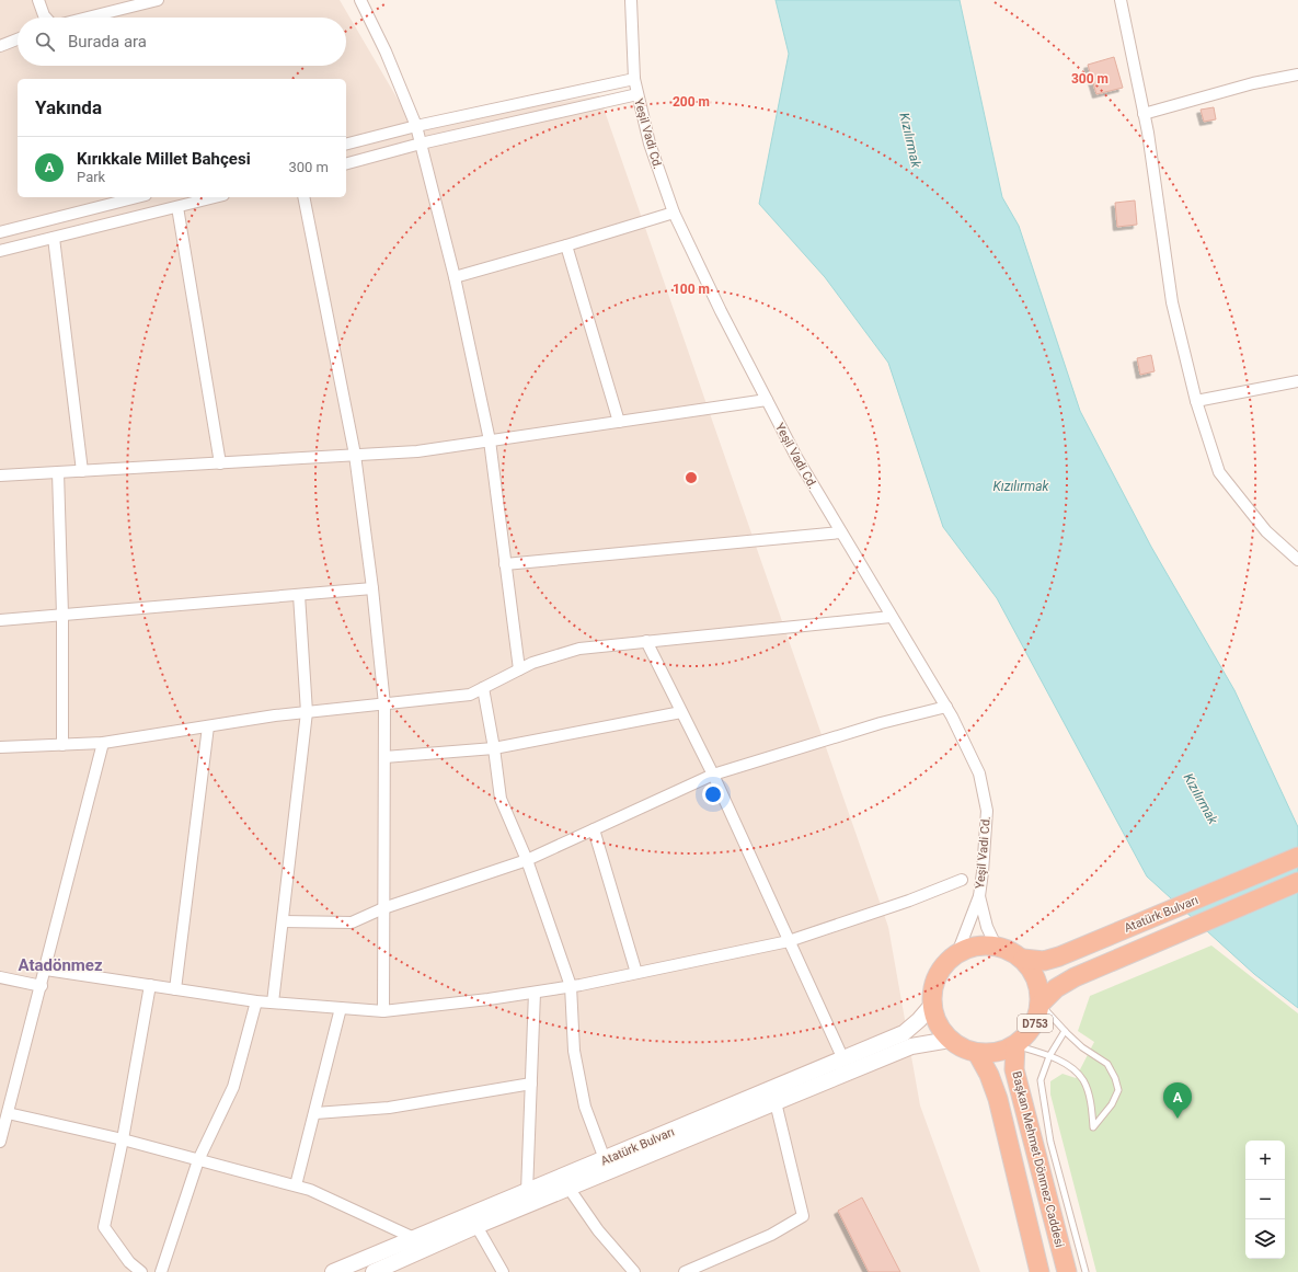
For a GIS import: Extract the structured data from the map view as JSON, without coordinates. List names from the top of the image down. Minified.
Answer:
{"streets":{"highway":["Atatürk Bulvarı","D753","Başkan Mehmet Dönmez Caddesi"],"street":["Yeşil Vadi Cd."]},"crossings":[["Atatürk Bulvarı","Başkan Mehmet Dönmez Caddesi"]],"districts":["Atadönmez"],"water":["Kızılırmak"],"page":{"search":"Burada ara","heading":"Yakında","list":[{"mark":"A","name":"Kırıkkale Millet Bahçesi","note":"Park","value":"300 m"}],"pins":"A","map_buttons":["+","−"]},"rings":["300 m","200 m","100 m"]}
